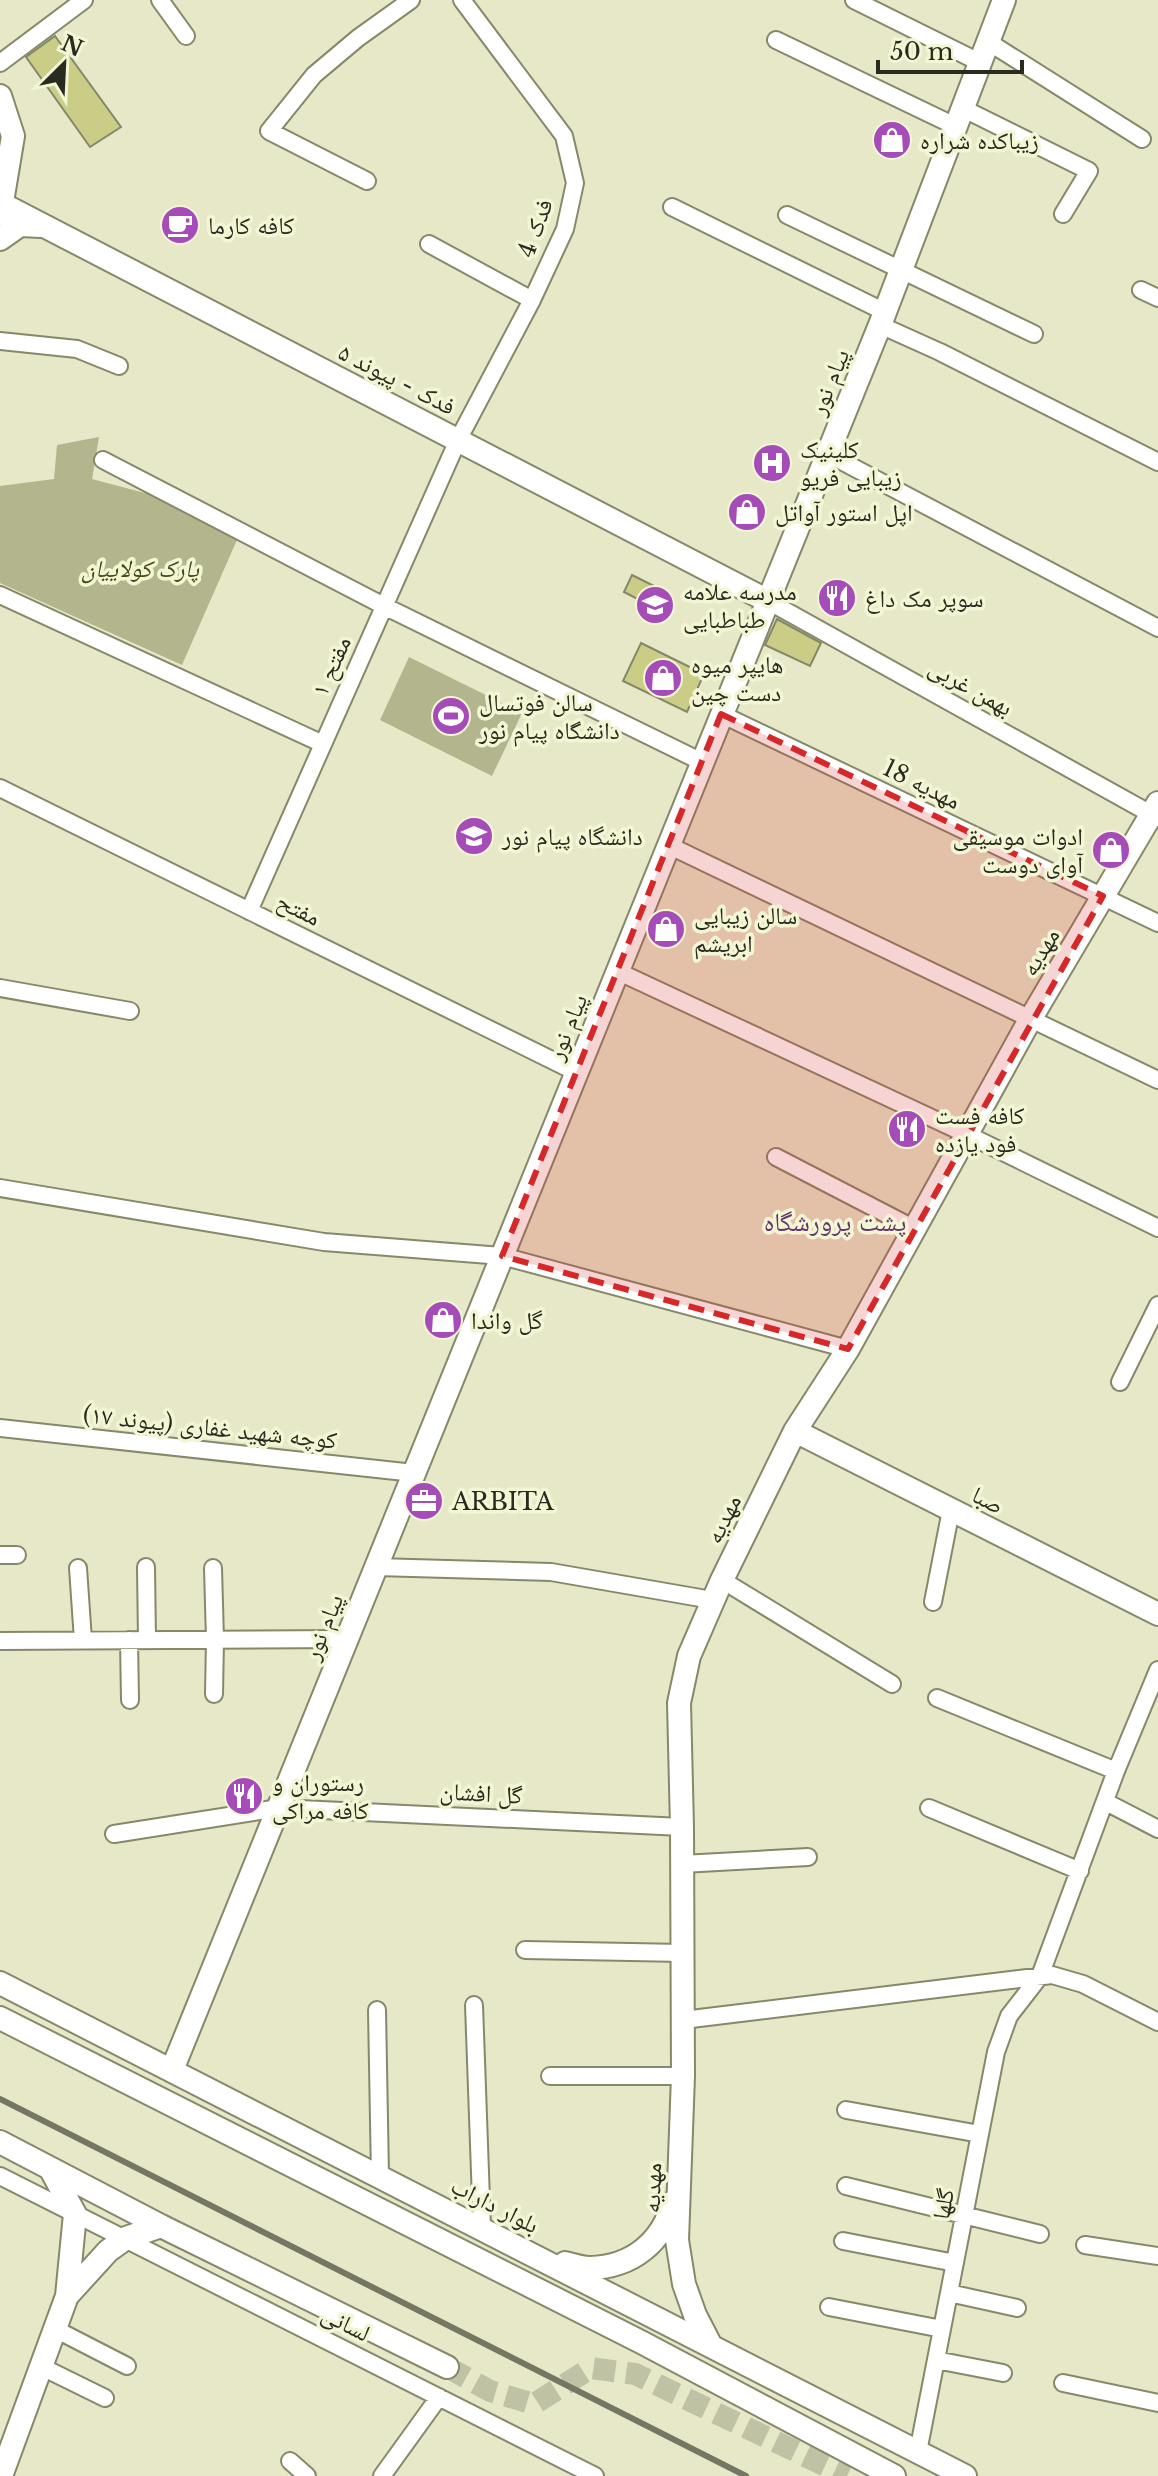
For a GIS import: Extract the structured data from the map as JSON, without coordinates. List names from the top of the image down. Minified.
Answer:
{"streets":{"main road":["فدک - پیوند ۵","پیام نور","مهدیه","صبا","بلوار داراب"],"street":["فدک 4","مفتح ۱","بهمن غربی","مهدیه 18","مفتح","کوچه شهید غفاری (پیوند ۱۷)","گل افشان","گلها","لسانی"]},"crossings":[["فدک 4","فدک - پیوند ۵"],["فدک 4","مفتح ۱"],["فدک - پیوند ۵","پیام نور"],["فدک - پیوند ۵","مفتح ۱"],["فدک - پیوند ۵","بهمن غربی"],["پیام نور","بهمن غربی"],["پیام نور","مهدیه 18"],["پیام نور","مفتح"],["پیام نور","کوچه شهید غفاری (پیوند ۱۷)"],["پیام نور","گل افشان"],["پیام نور","بلوار داراب"],["مفتح ۱","مفتح"],["بهمن غربی","مهدیه"],["مهدیه 18","مهدیه"],["مهدیه","صبا"],["مهدیه","گل افشان"],["مهدیه","بلوار داراب"],["گلها","بلوار داراب"]],"districts":["پشت پرورشگاه"],"parks":["پارک کولاییان"],"places":{"shop":["زیباکده شراره","اپل استور آواتل","هایپر میوه دست چین","ادوات موسیقی آوای دوست","سالن زیبایی ابریشم","گل واندا"],"cafe":["کافه کارما"],"hospital":["کلینیک زیبایی فریو"],"restaurant":["سوپر مک داغ","کافه فست فود یازده","رستوران و کافه مراکی"],"school or university":["مدرسه علامه طباطبایی","دانشگاه پیام نور"],"sports":["سالن فوتسال دانشگاه پیام نور"],"office":["ARBITA"]},"scale_bar":"50 m","north":"top right"}
